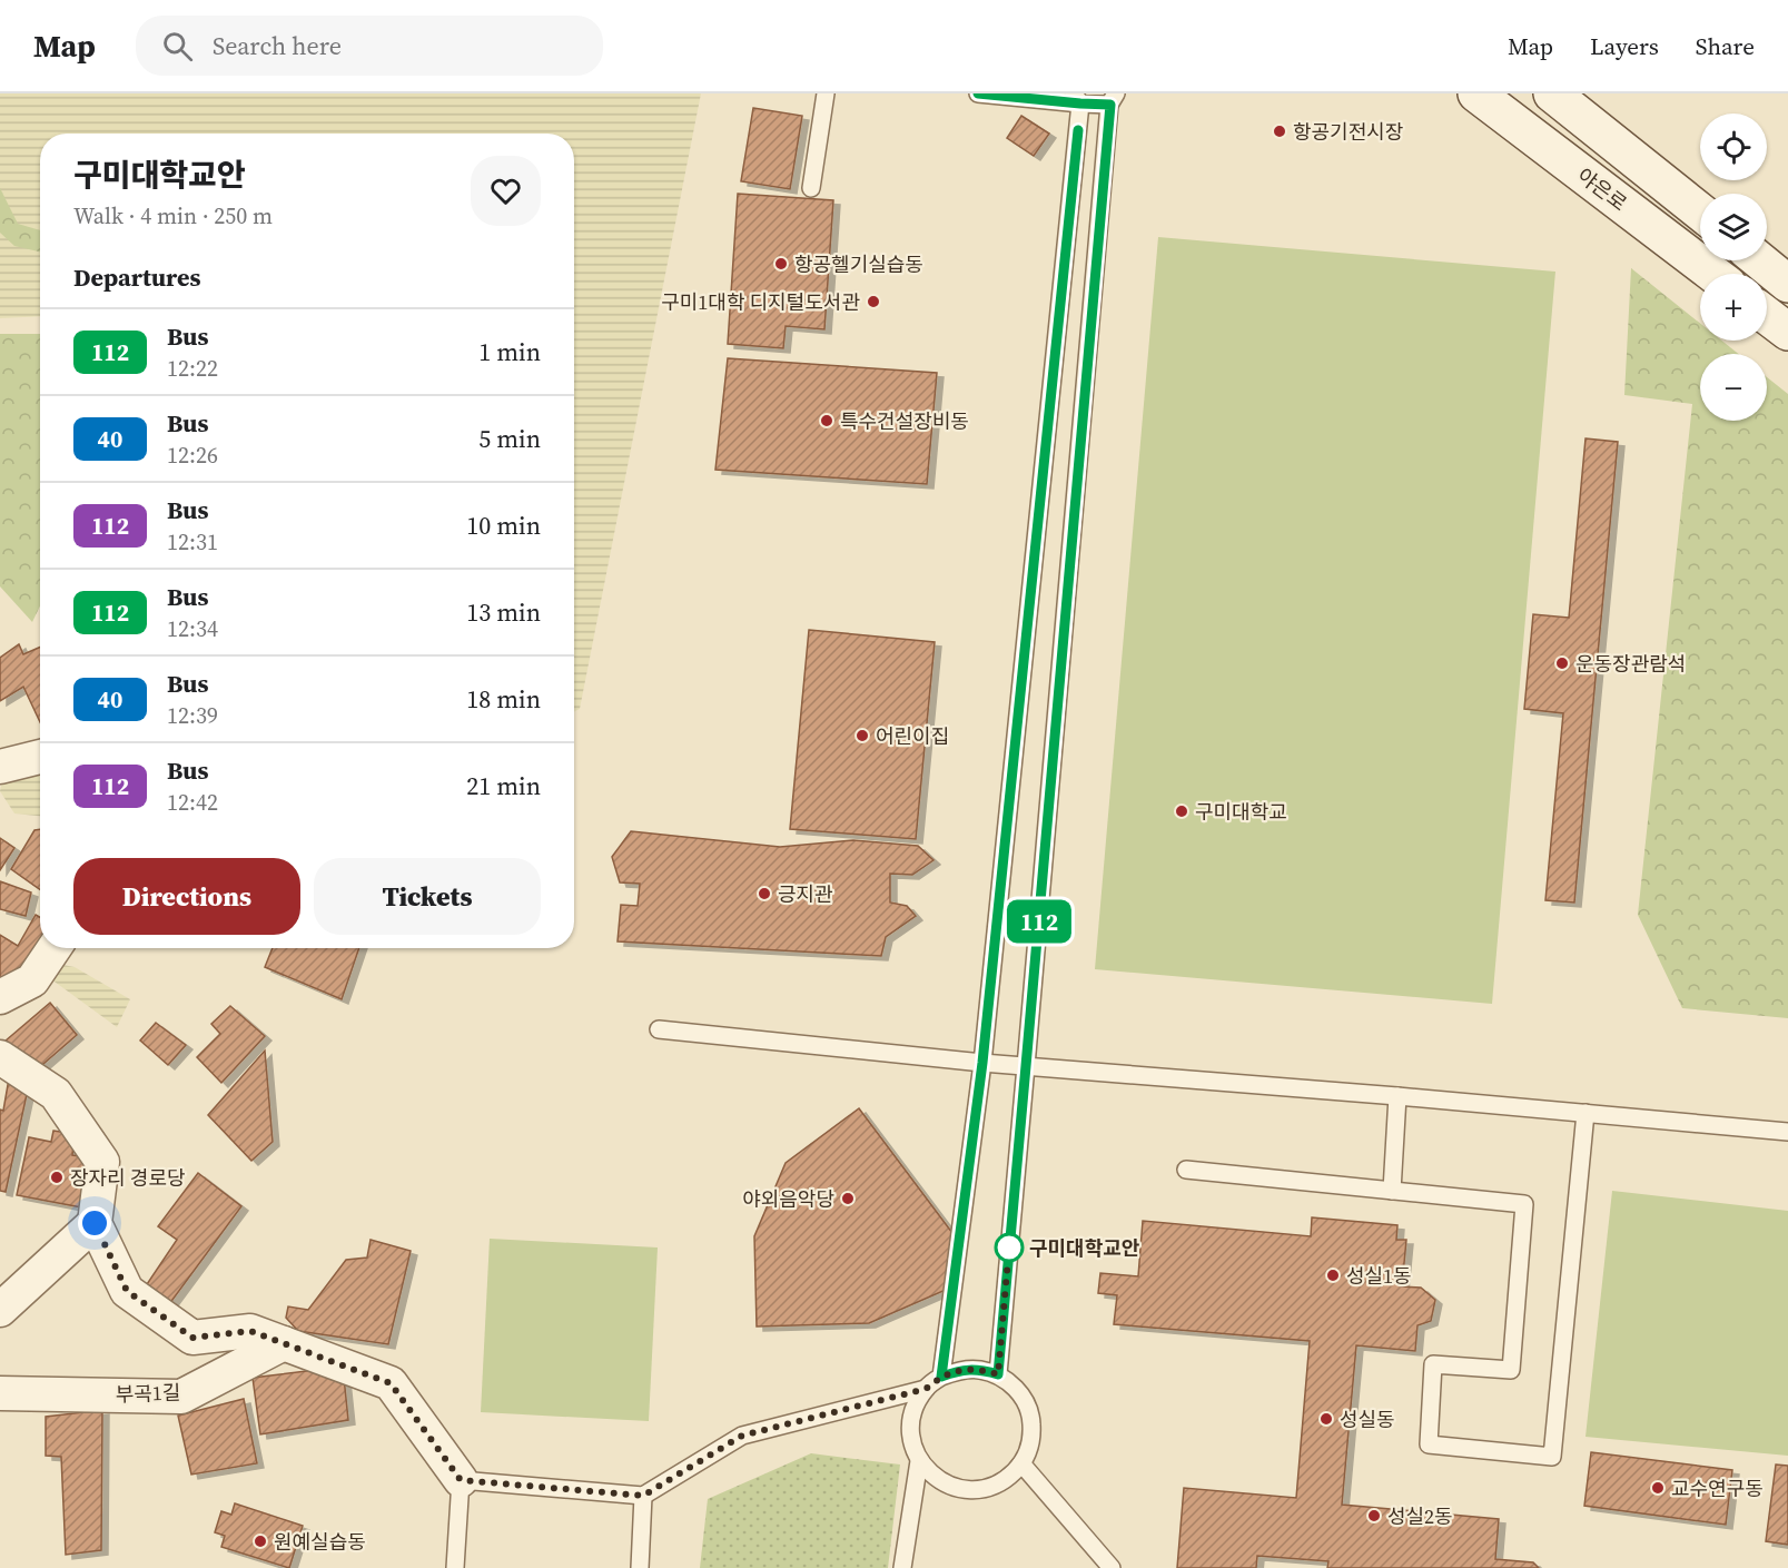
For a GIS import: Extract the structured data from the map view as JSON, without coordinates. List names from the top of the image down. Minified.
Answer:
{"streets":{"main road":["야은로"],"street":["부곡1길"]},"places":["항공기전시장","항공헬기실습동","구미1대학 디지털도서관","특수건설장비동","운동장관람석","어린이집","구미대학교","긍지관","장자리 경로당","야외음악당","구미대학교안","성실1동","성실동","교수연구동","성실2동","원예실습동"],"lines":["bus line 112"],"page":{"header":"Map","search":"Search here","nav":["Map","Layers","Share"],"on_map":"112","map_buttons":["+","−"],"heading":[["구미대학교안","Walk · 4 min · 250 m"],"Departures"],"list":[{"mark":"112","name":"Bus","note":"12:22","value":"1 min"},{"mark":"40","name":"Bus","note":"12:26","value":"5 min"},{"mark":"112","name":"Bus","note":"12:31","value":"10 min"},{"mark":"112","name":"Bus","note":"12:34","value":"13 min"},{"mark":"40","name":"Bus","note":"12:39","value":"18 min"},{"mark":"112","name":"Bus","note":"12:42","value":"21 min"}],"buttons":["Directions","Tickets"]}}
